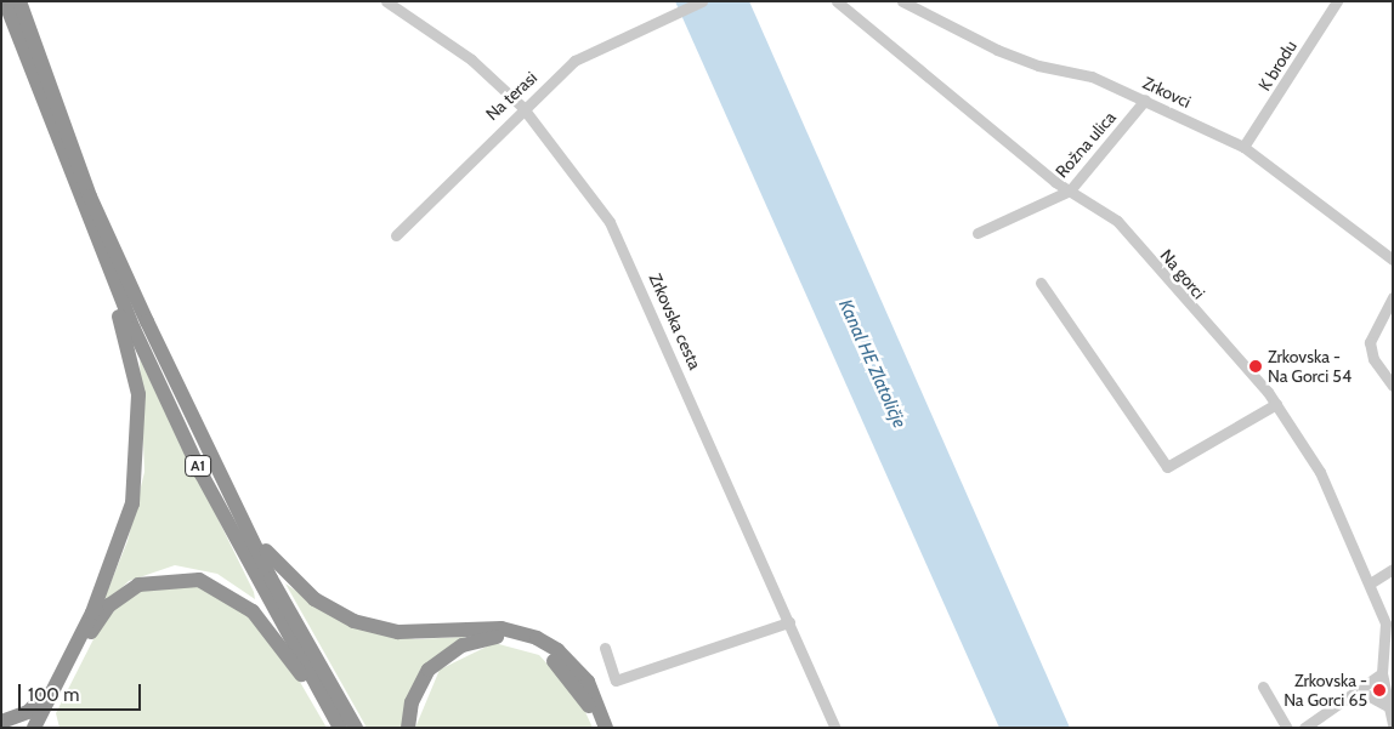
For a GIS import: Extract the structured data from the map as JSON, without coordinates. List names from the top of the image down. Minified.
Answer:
{"streets":{"highway":["A1"],"street":["K brodu","Zrkovci","Na terasi","Rožna ulica","Na gorci","Zrkovska cesta"]},"crossings":[["K brodu","Zrkovci"],["Zrkovci","Rožna ulica"],["Na terasi","Zrkovska cesta"],["Rožna ulica","Na gorci"]],"water":["Kanal HE Zlatoličje"],"places":["Zrkovska - Na Gorci 54","Zrkovska - Na Gorci 65"],"scale_bar":"100 m"}
